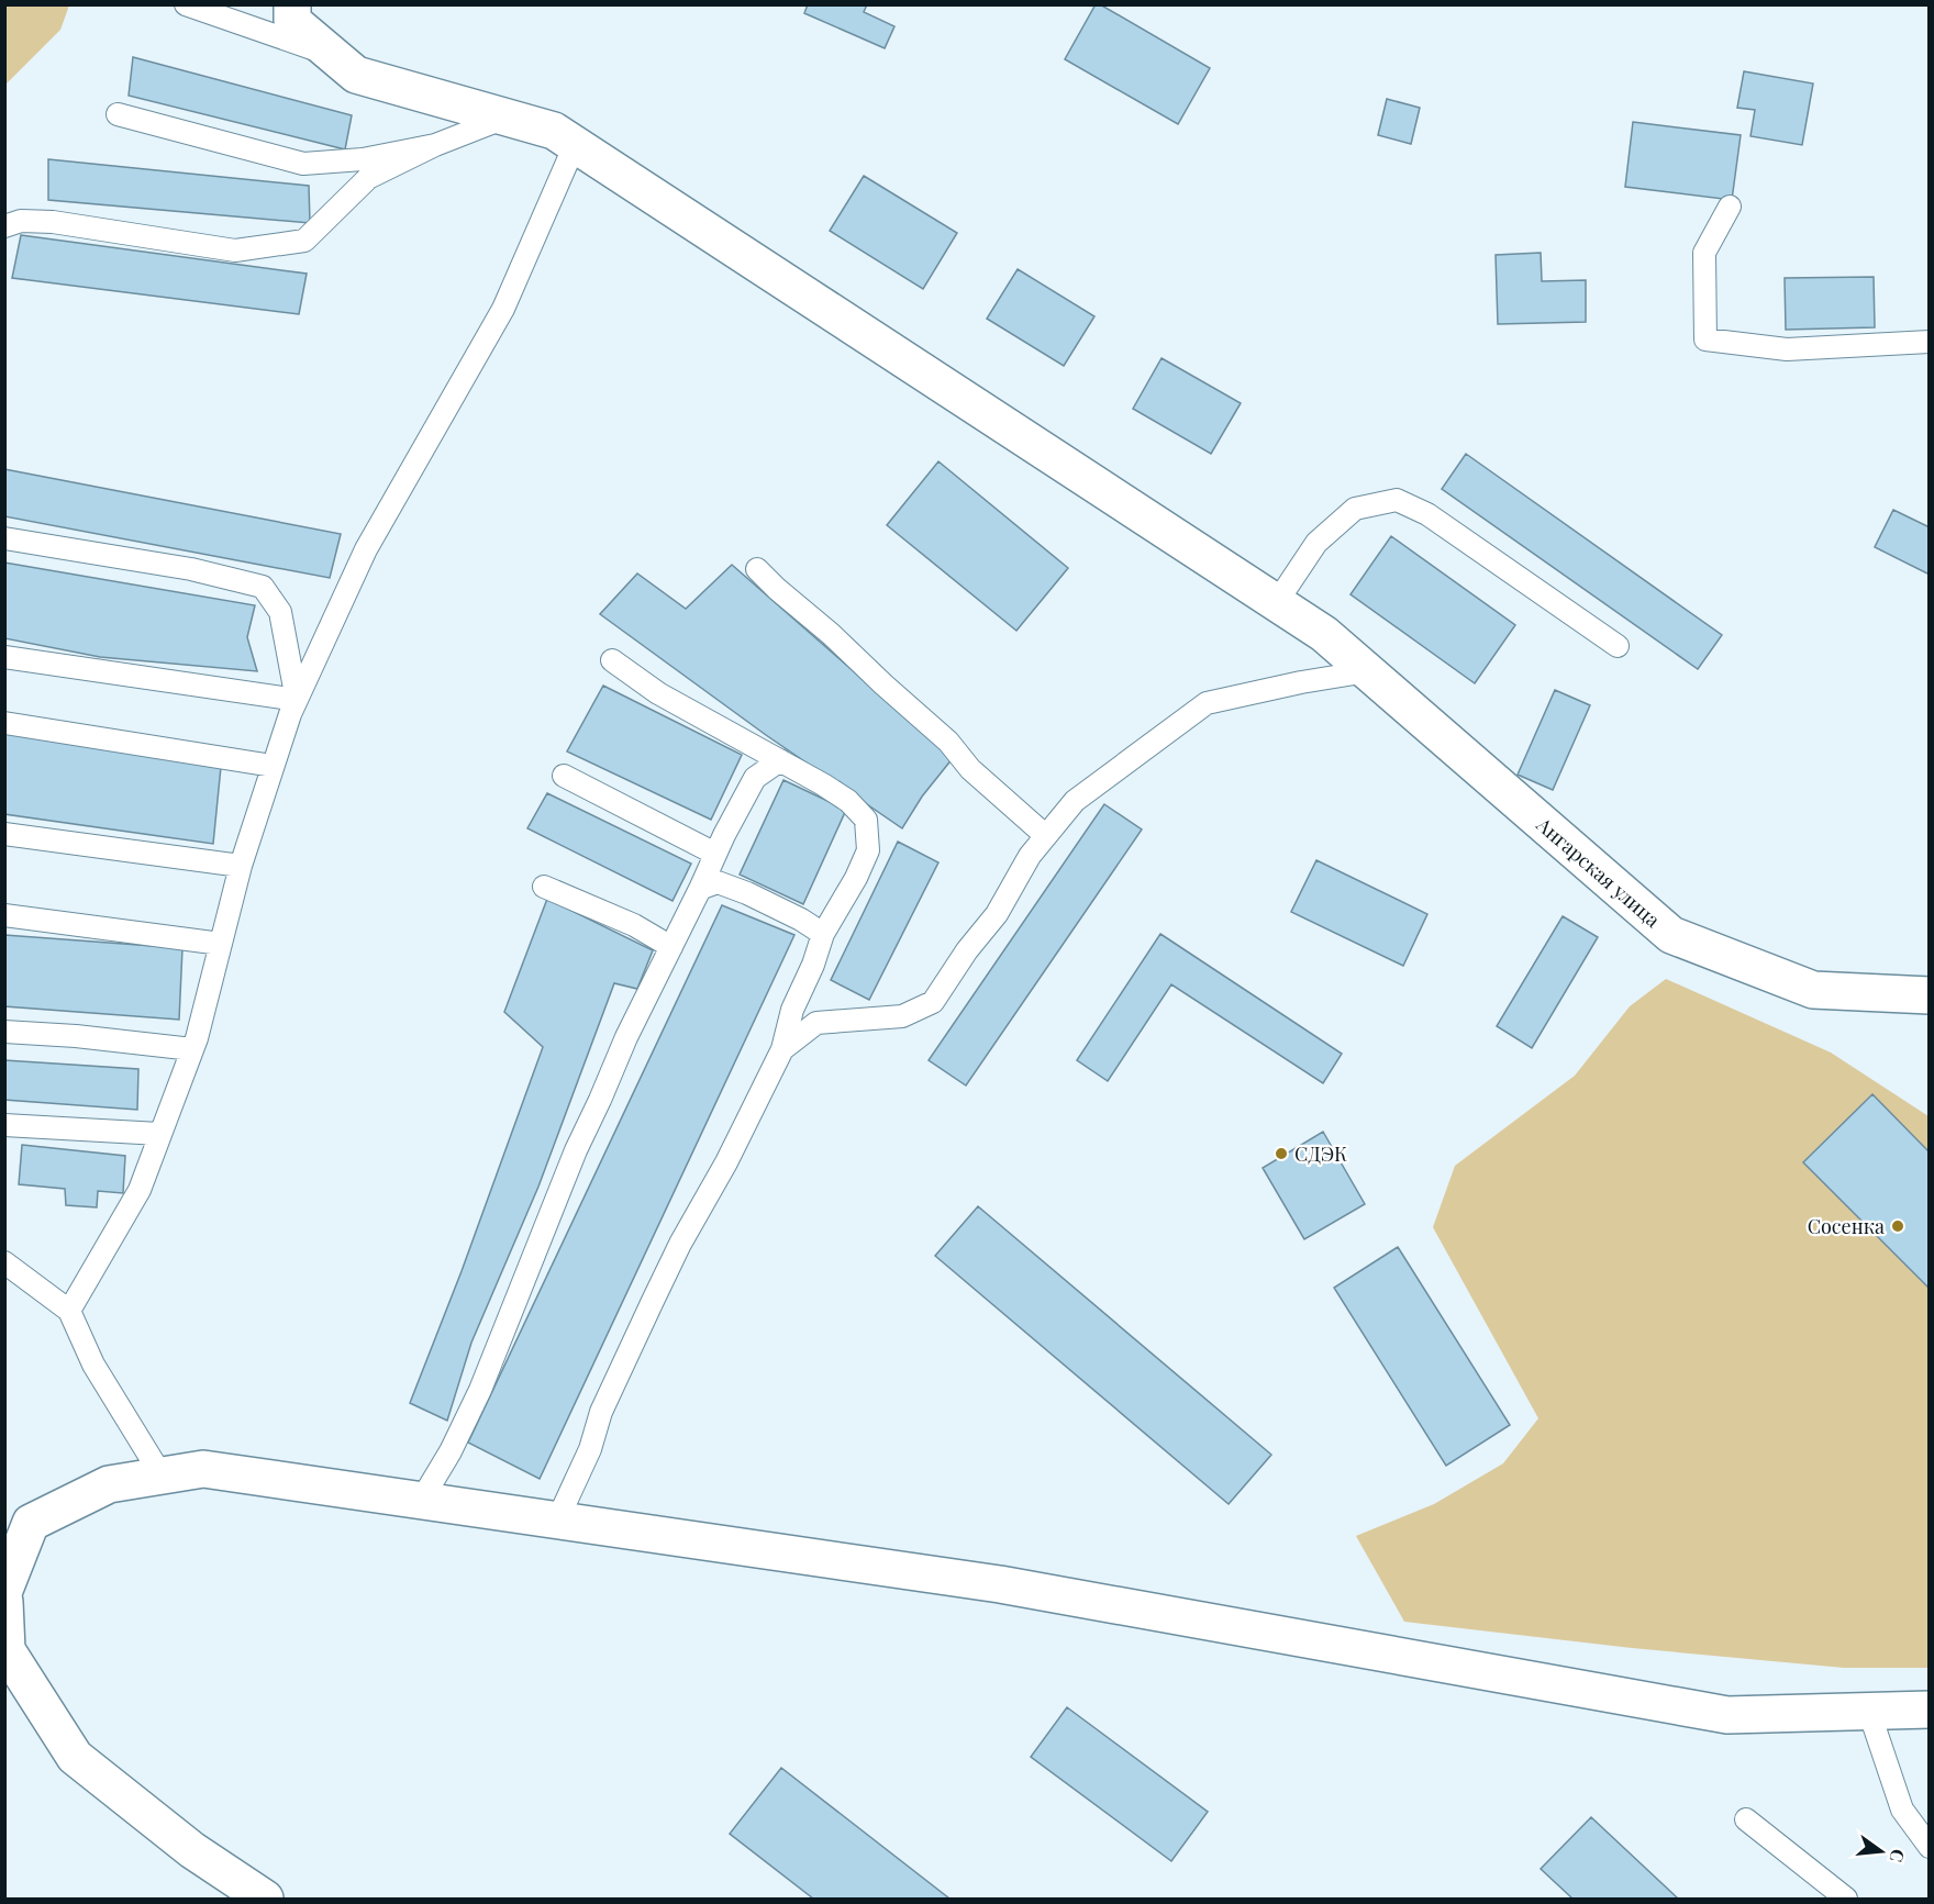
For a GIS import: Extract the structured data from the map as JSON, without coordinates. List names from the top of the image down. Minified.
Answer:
{"streets":{"street":["Ангарская улица"]},"places":["СДЭК","Сосенка"],"north":"right"}
